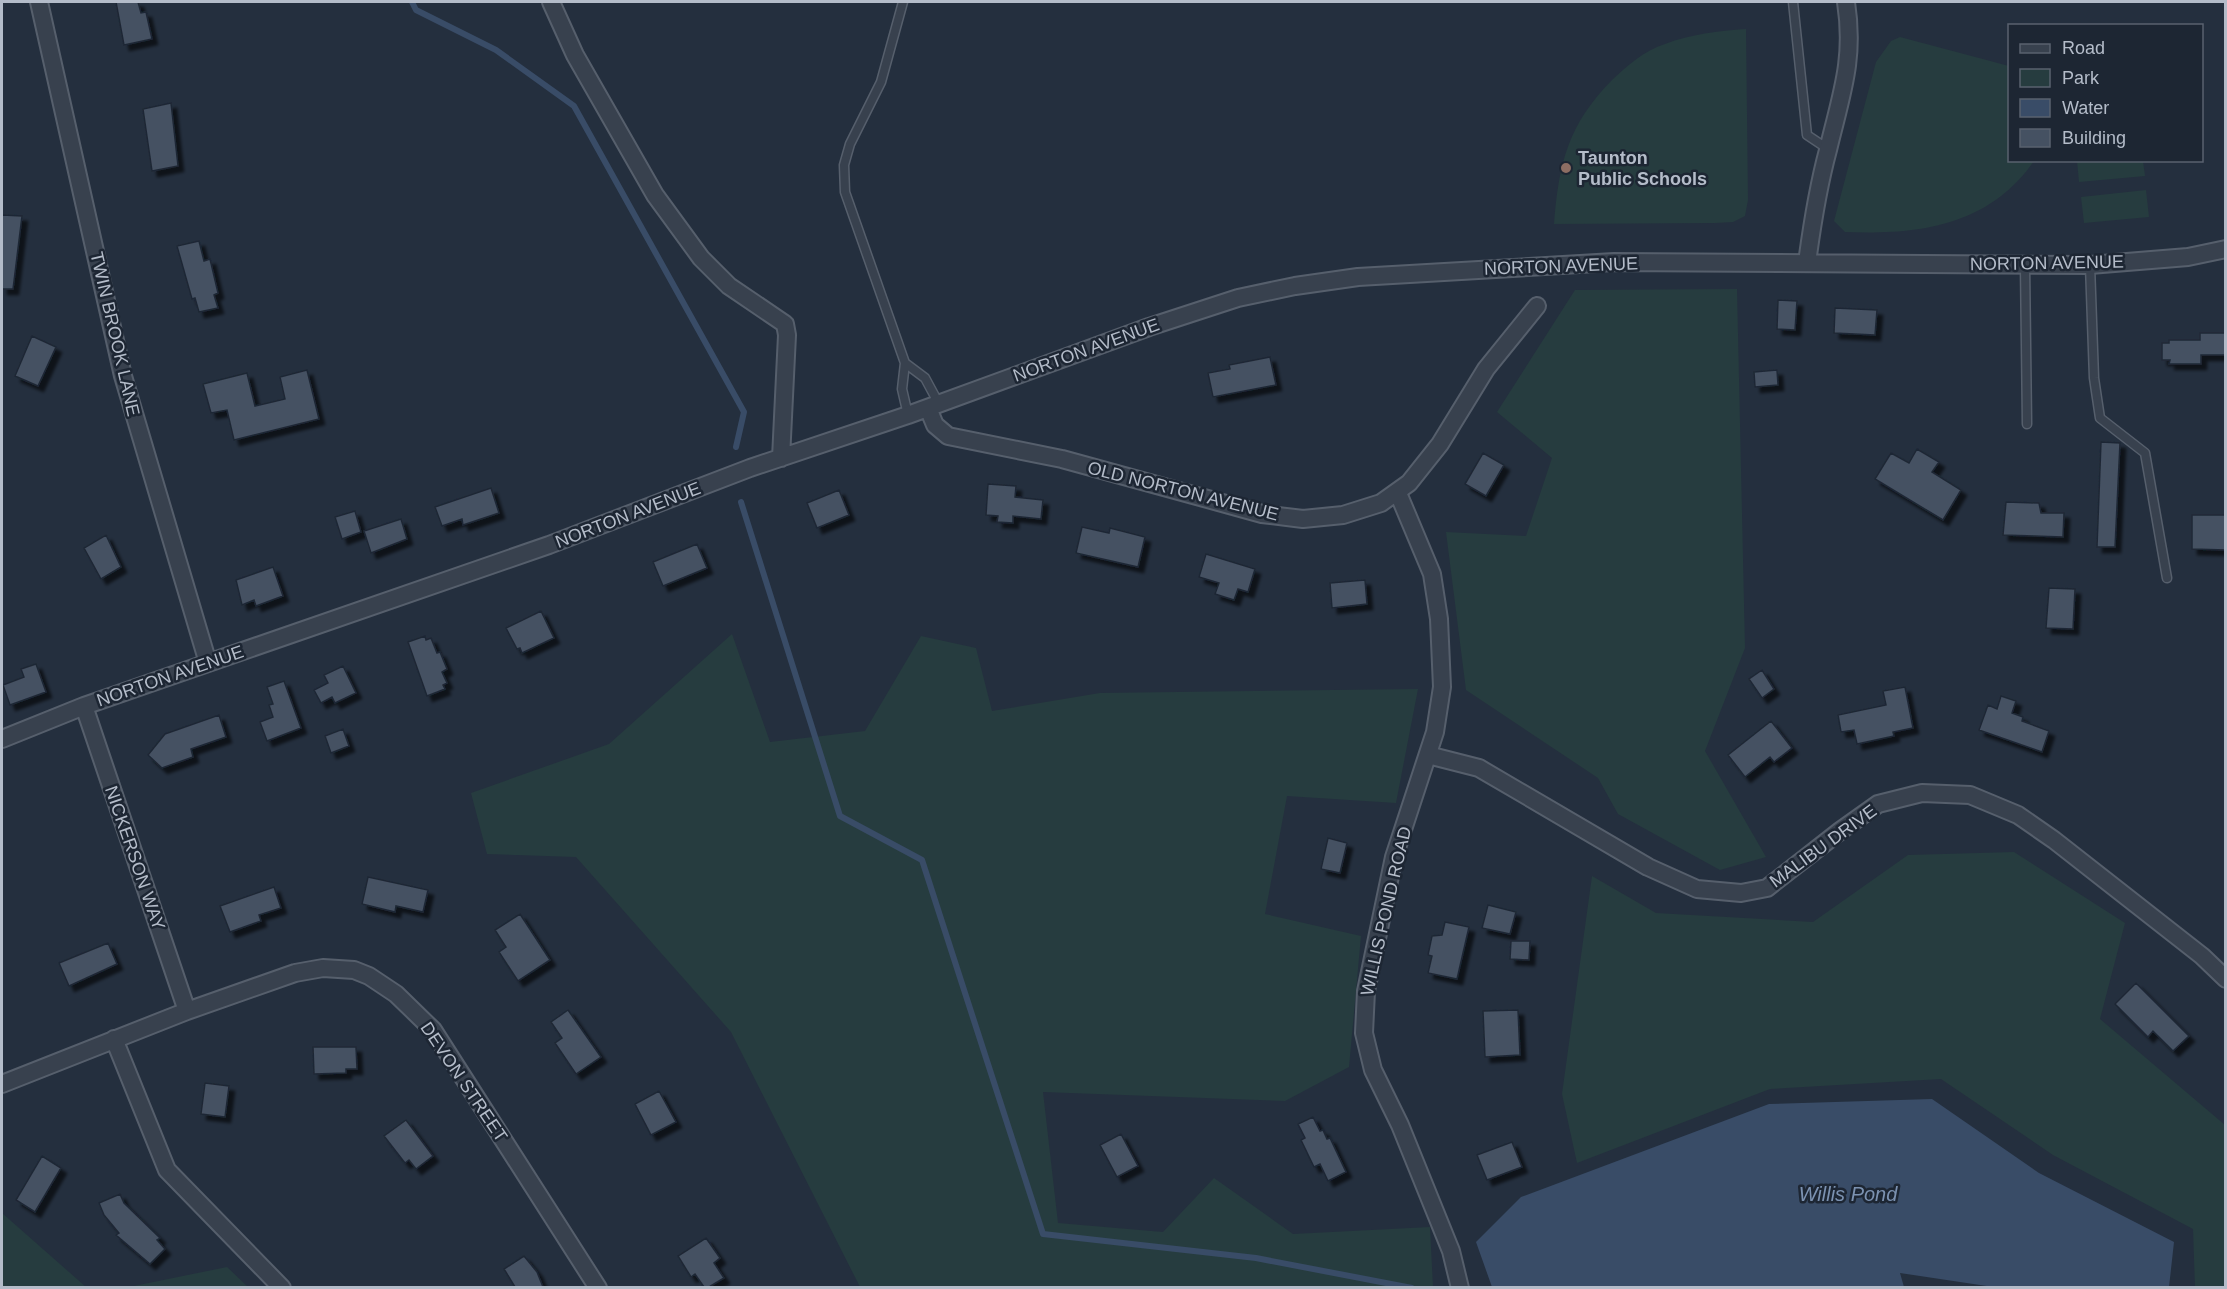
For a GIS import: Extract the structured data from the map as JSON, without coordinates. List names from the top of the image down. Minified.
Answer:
{"streets":{"street":["NORTON AVENUE","TWIN BROOK LANE","OLD NORTON AVENUE","MALIBU DRIVE","NICKERSON WAY","WILLIS POND ROAD","DEVON STREET"]},"crossings":[["NORTON AVENUE","TWIN BROOK LANE"],["NORTON AVENUE","OLD NORTON AVENUE"],["NORTON AVENUE","NICKERSON WAY"],["OLD NORTON AVENUE","WILLIS POND ROAD"],["MALIBU DRIVE","WILLIS POND ROAD"],["NICKERSON WAY","DEVON STREET"]],"water":["Willis Pond"],"places":["Taunton Public Schools"],"legend":["Road","Park","Water","Building"]}
